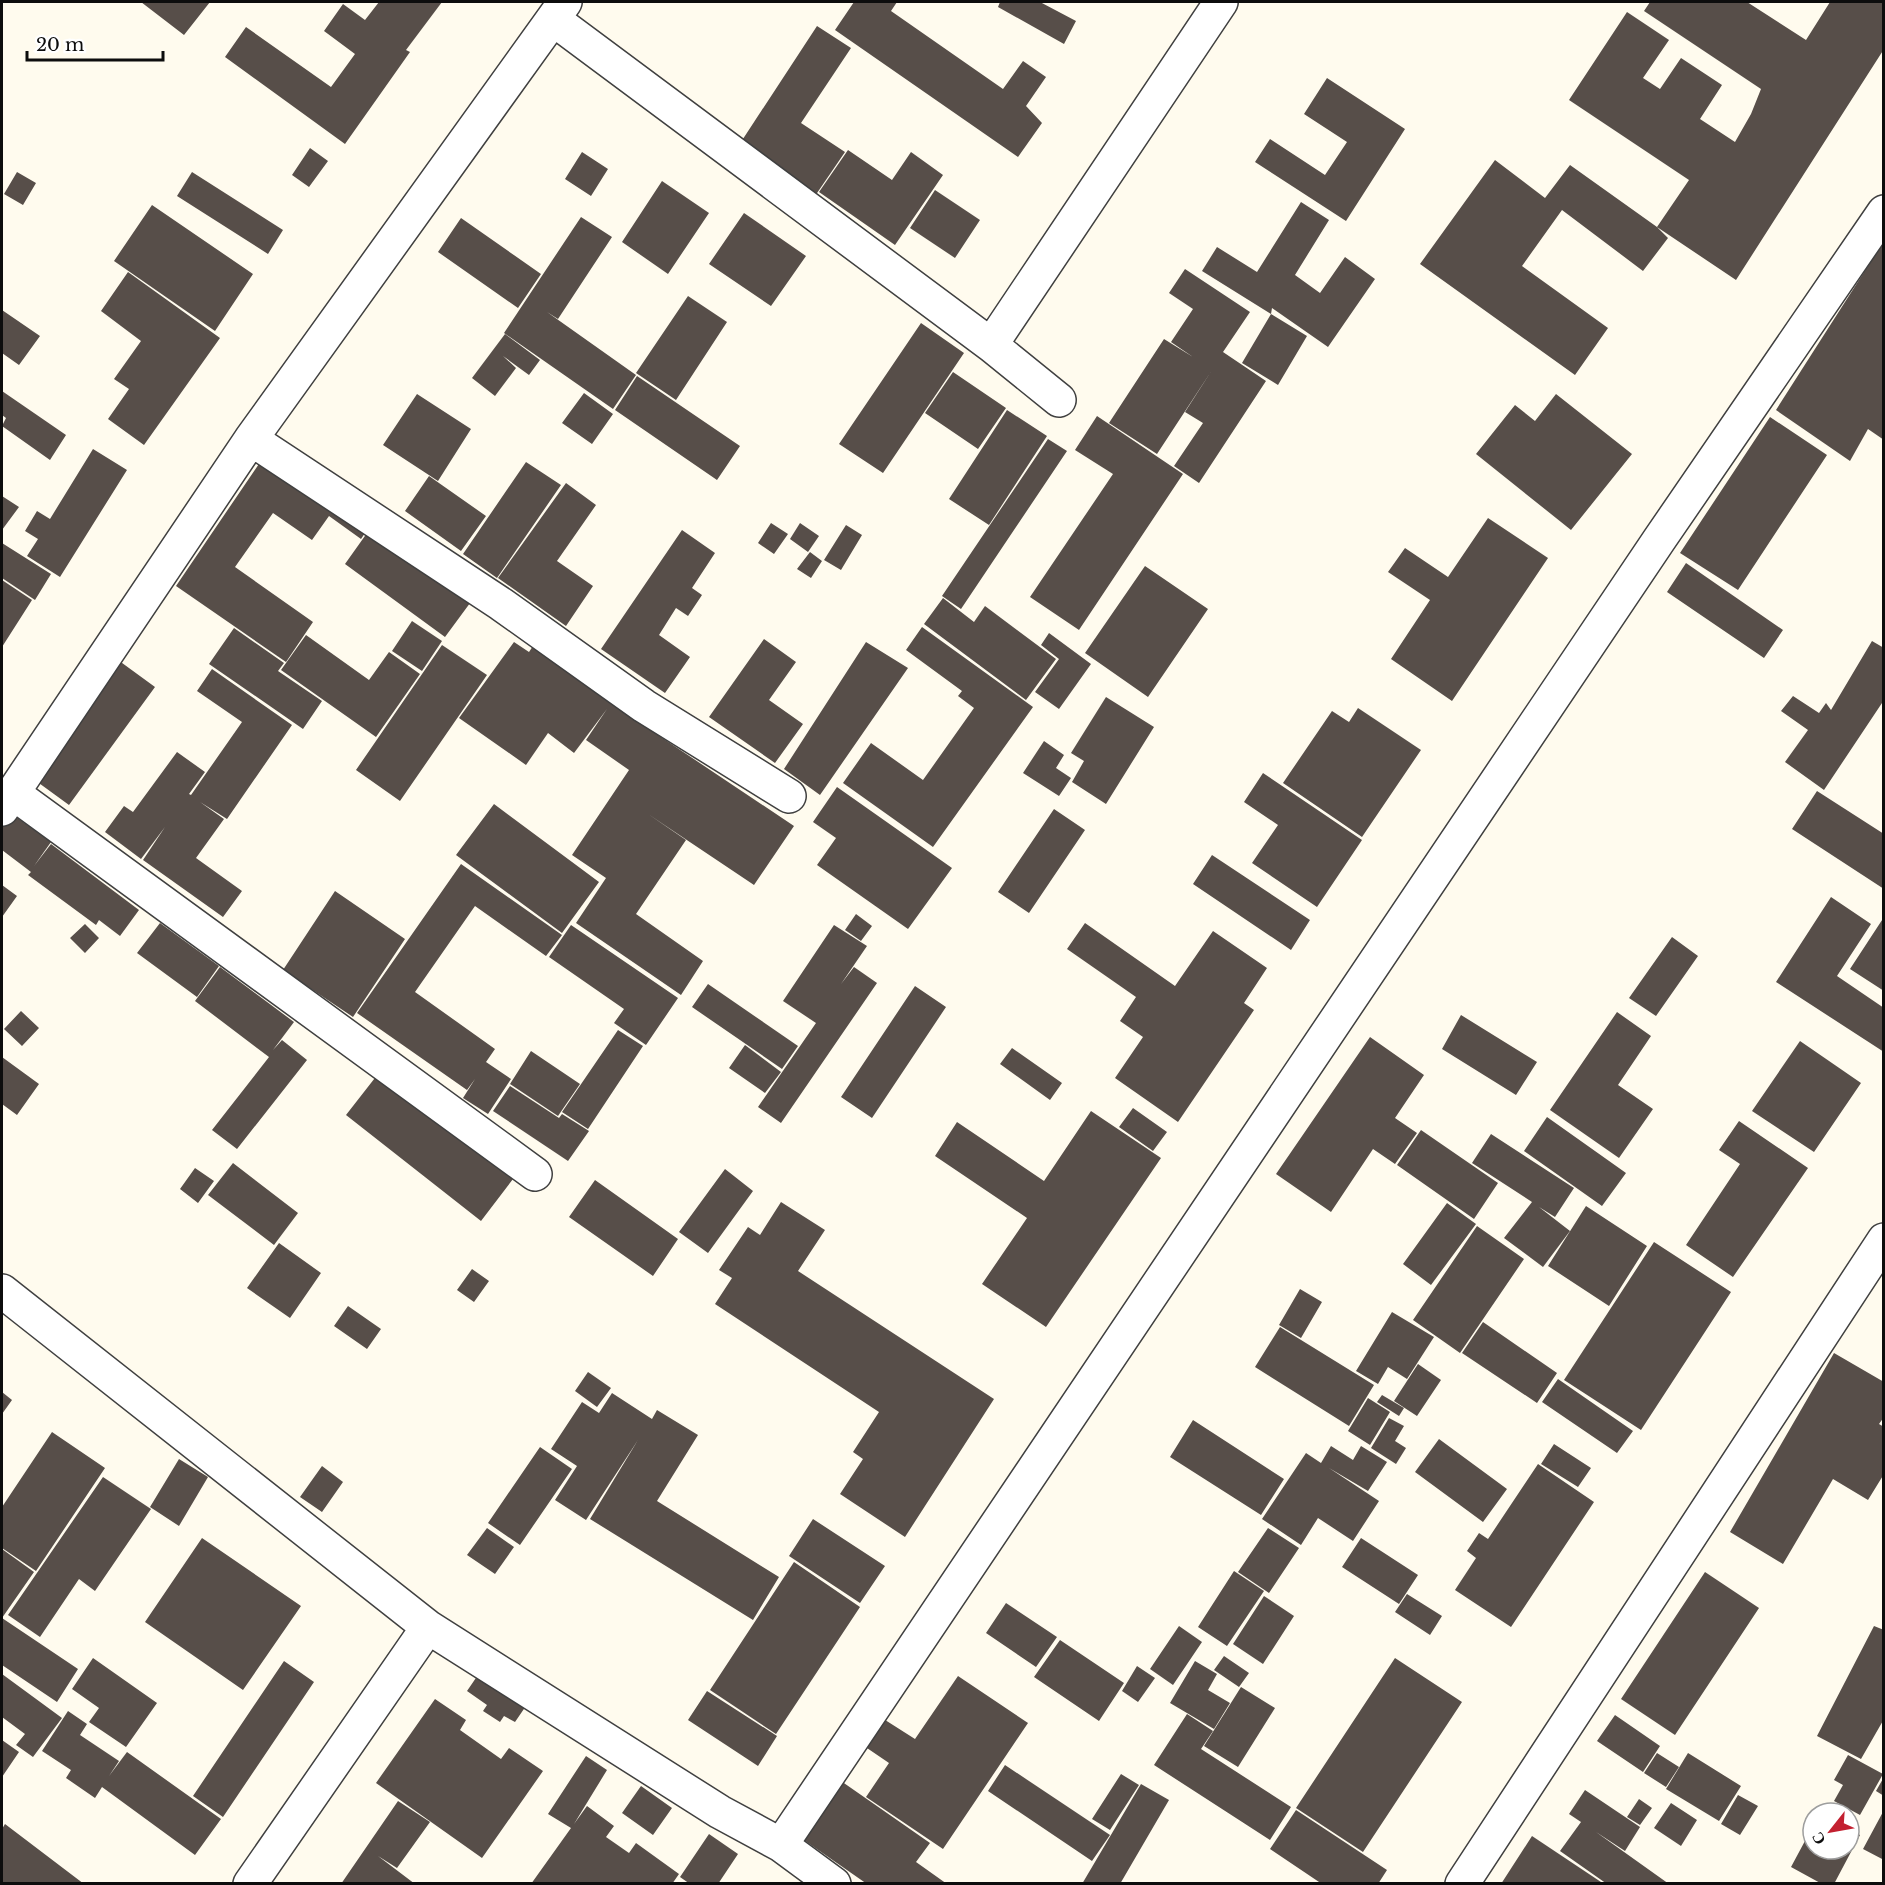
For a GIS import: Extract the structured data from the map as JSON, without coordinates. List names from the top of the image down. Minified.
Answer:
{"scale_bar":"20 m","north":"bottom left"}
